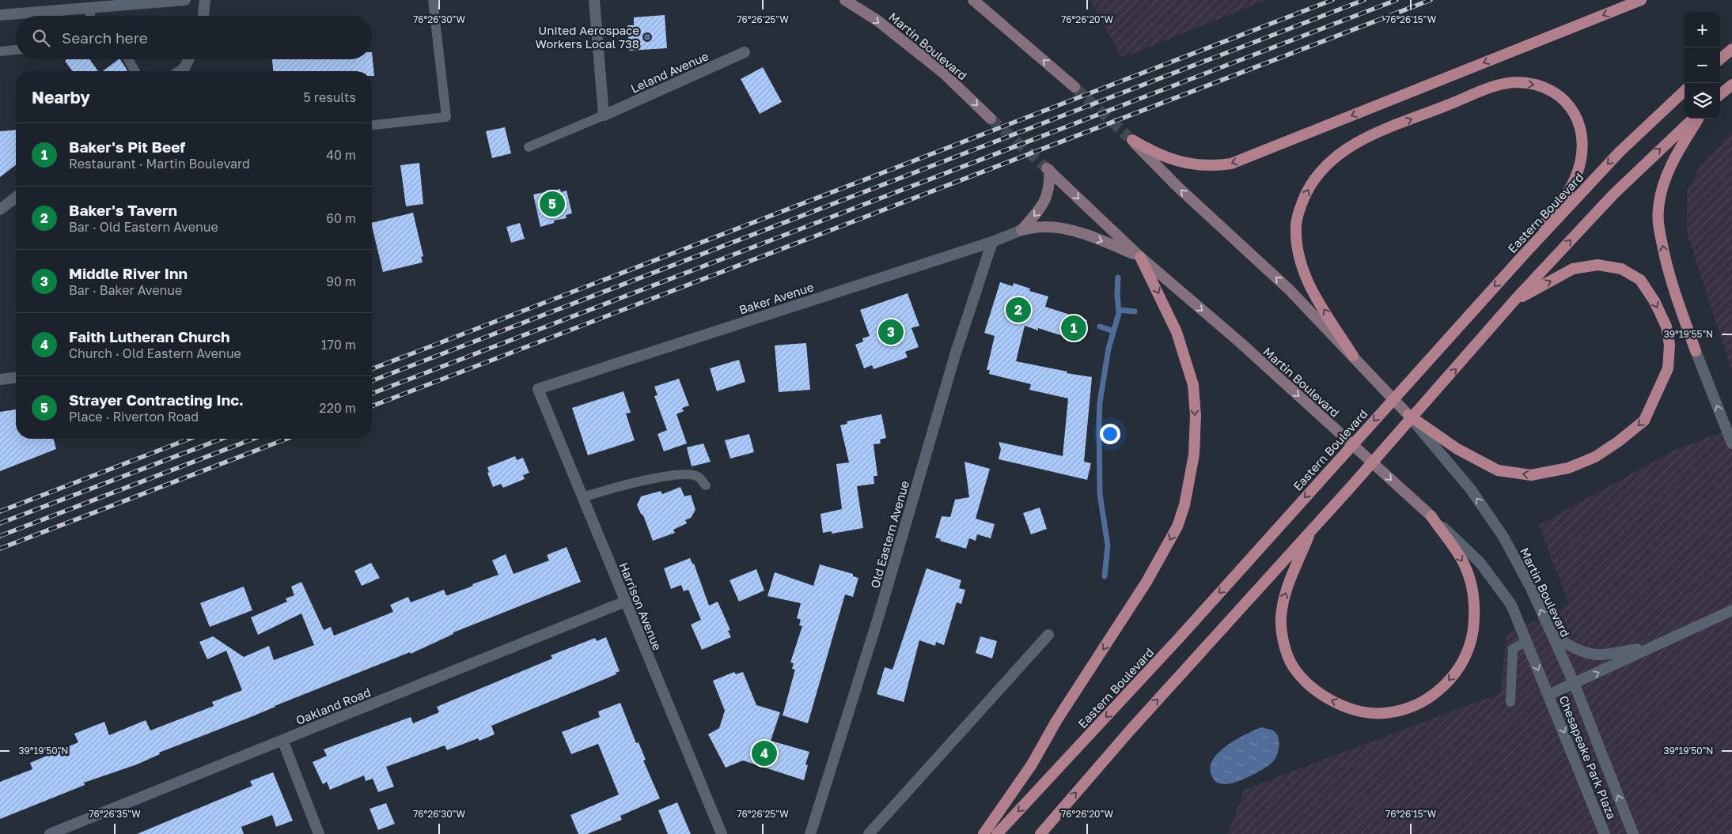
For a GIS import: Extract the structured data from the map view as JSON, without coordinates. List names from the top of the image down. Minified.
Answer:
{"streets":{"main road":["Martin Boulevard","Eastern Boulevard"],"street":["Leland Avenue","Baker Avenue","Old Eastern Avenue","Harrison Avenue","Oakland Road","Chesapeake Park Plaza"]},"crossings":[["Martin Boulevard","Baker Avenue"],["Martin Boulevard","Chesapeake Park Plaza"],["Baker Avenue","Old Eastern Avenue"],["Baker Avenue","Harrison Avenue"],["Harrison Avenue","Oakland Road"]],"places":["United Aerospace Workers Local 738"],"page":{"map_buttons":["+","−"],"search":"Search here","heading":["Nearby","5 results"],"list":[{"mark":"1","name":"Baker's Pit Beef","note":"Restaurant · Martin Boulevard","value":"40 m"},{"mark":"2","name":"Baker's Tavern","note":"Bar · Old Eastern Avenue","value":"60 m"},{"mark":"3","name":"Middle River Inn","note":"Bar · Baker Avenue","value":"90 m"},{"mark":"4","name":"Faith Lutheran Church","note":"Church · Old Eastern Avenue","value":"170 m"},{"mark":"5","name":"Strayer Contracting Inc.","note":"Place · Riverton Road","value":"220 m"}],"pins":["5","2","1","3","4"]},"coordinates":["76°26'30\"W","76°26'25\"W","76°26'20\"W","76°26'15\"W","39°19'55\"N","39°19'50\"N","76°26'35\"W"]}
